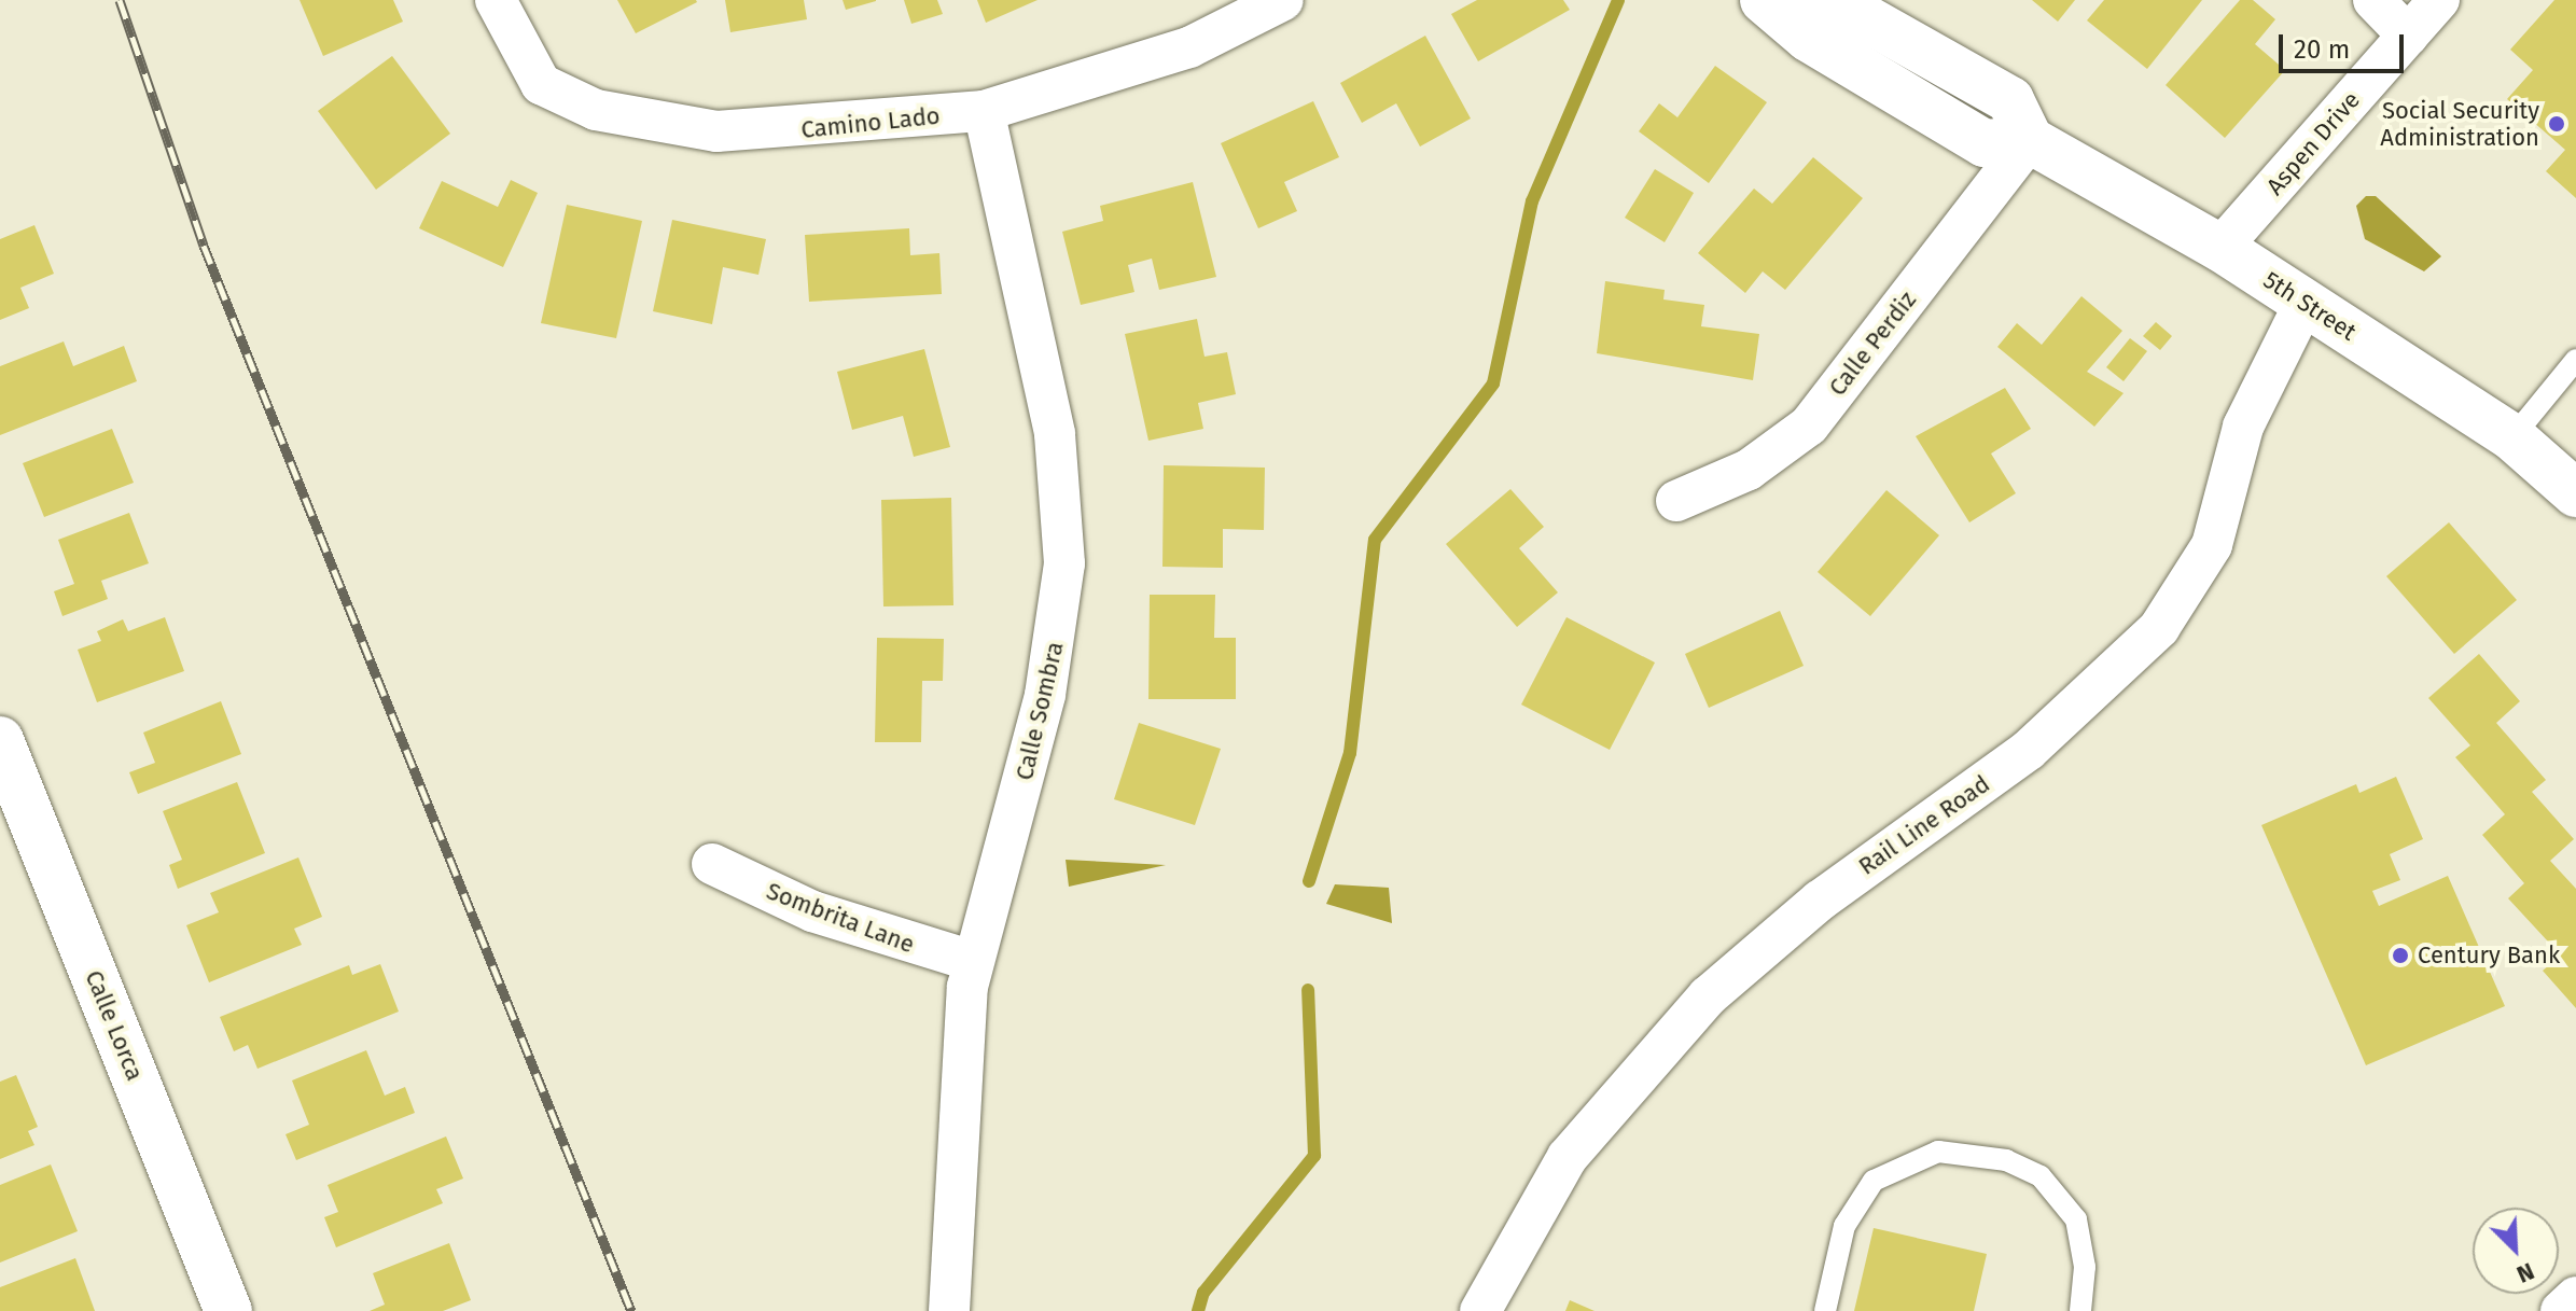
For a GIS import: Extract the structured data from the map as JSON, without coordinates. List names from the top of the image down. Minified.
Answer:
{"streets":{"street":["Camino Lado","Aspen Drive","5th Street","Calle Perdiz","Calle Sombra","Rail Line Road","Sombrita Lane","Calle Lorca"]},"crossings":[["Camino Lado","Calle Sombra"],["Aspen Drive","5th Street"],["5th Street","Calle Perdiz"],["5th Street","Rail Line Road"],["Calle Sombra","Sombrita Lane"]],"places":["Social Security Administration","Century Bank"],"scale_bar":"20 m","north":"bottom right"}
